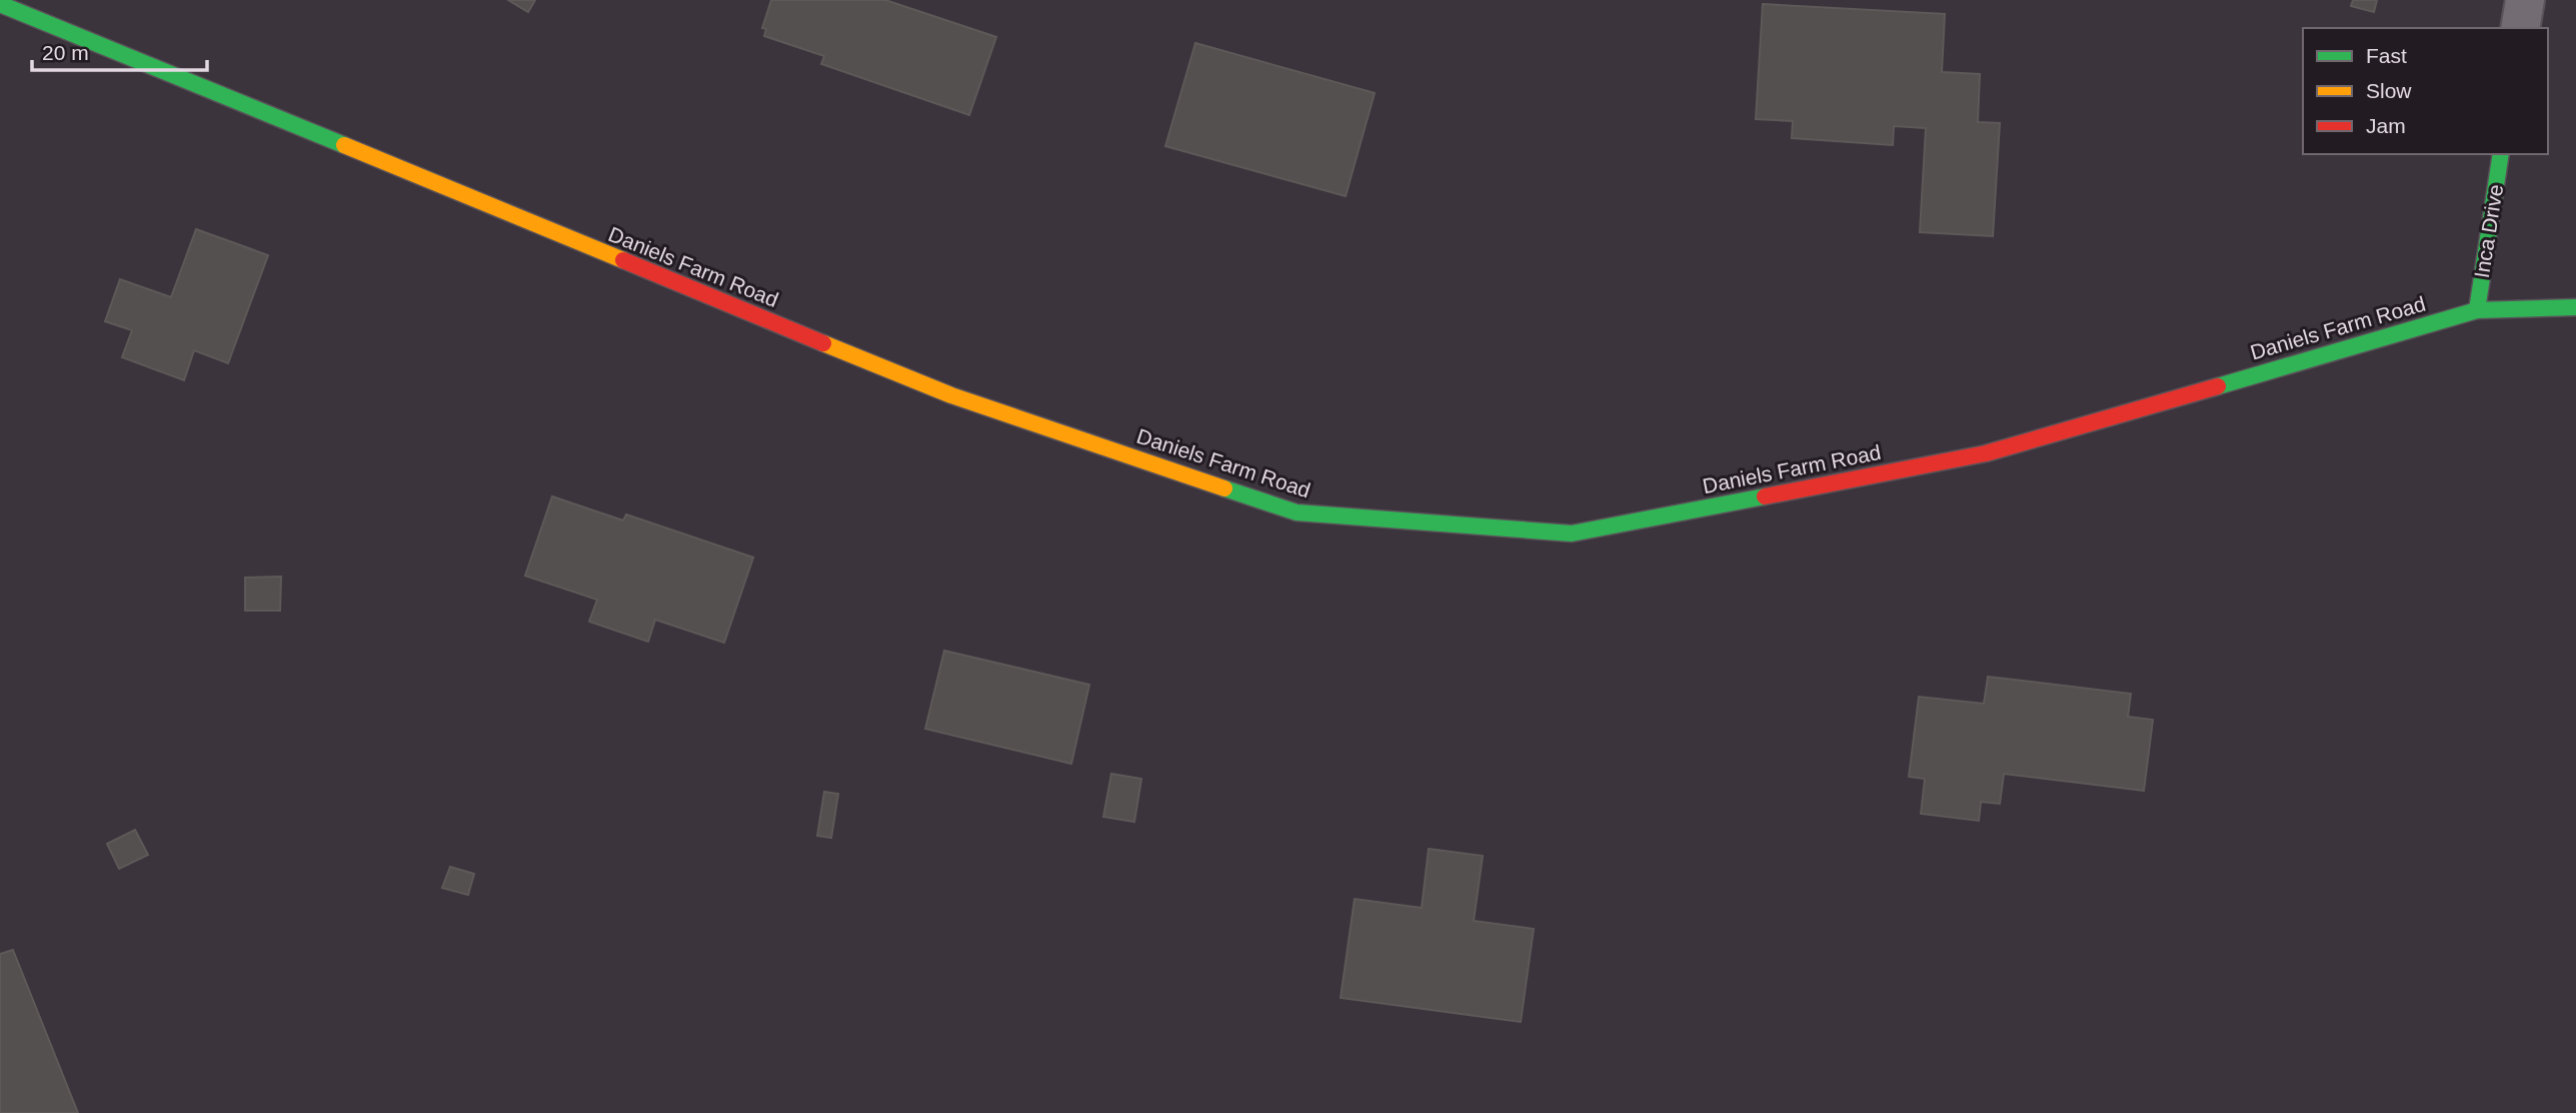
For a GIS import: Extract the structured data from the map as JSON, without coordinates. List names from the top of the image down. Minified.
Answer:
{"streets":{"main road":["Inca Drive","Daniels Farm Road"]},"crossings":[["Inca Drive","Daniels Farm Road"]],"legend":["Fast","Slow","Jam"],"scale_bar":"20 m"}
